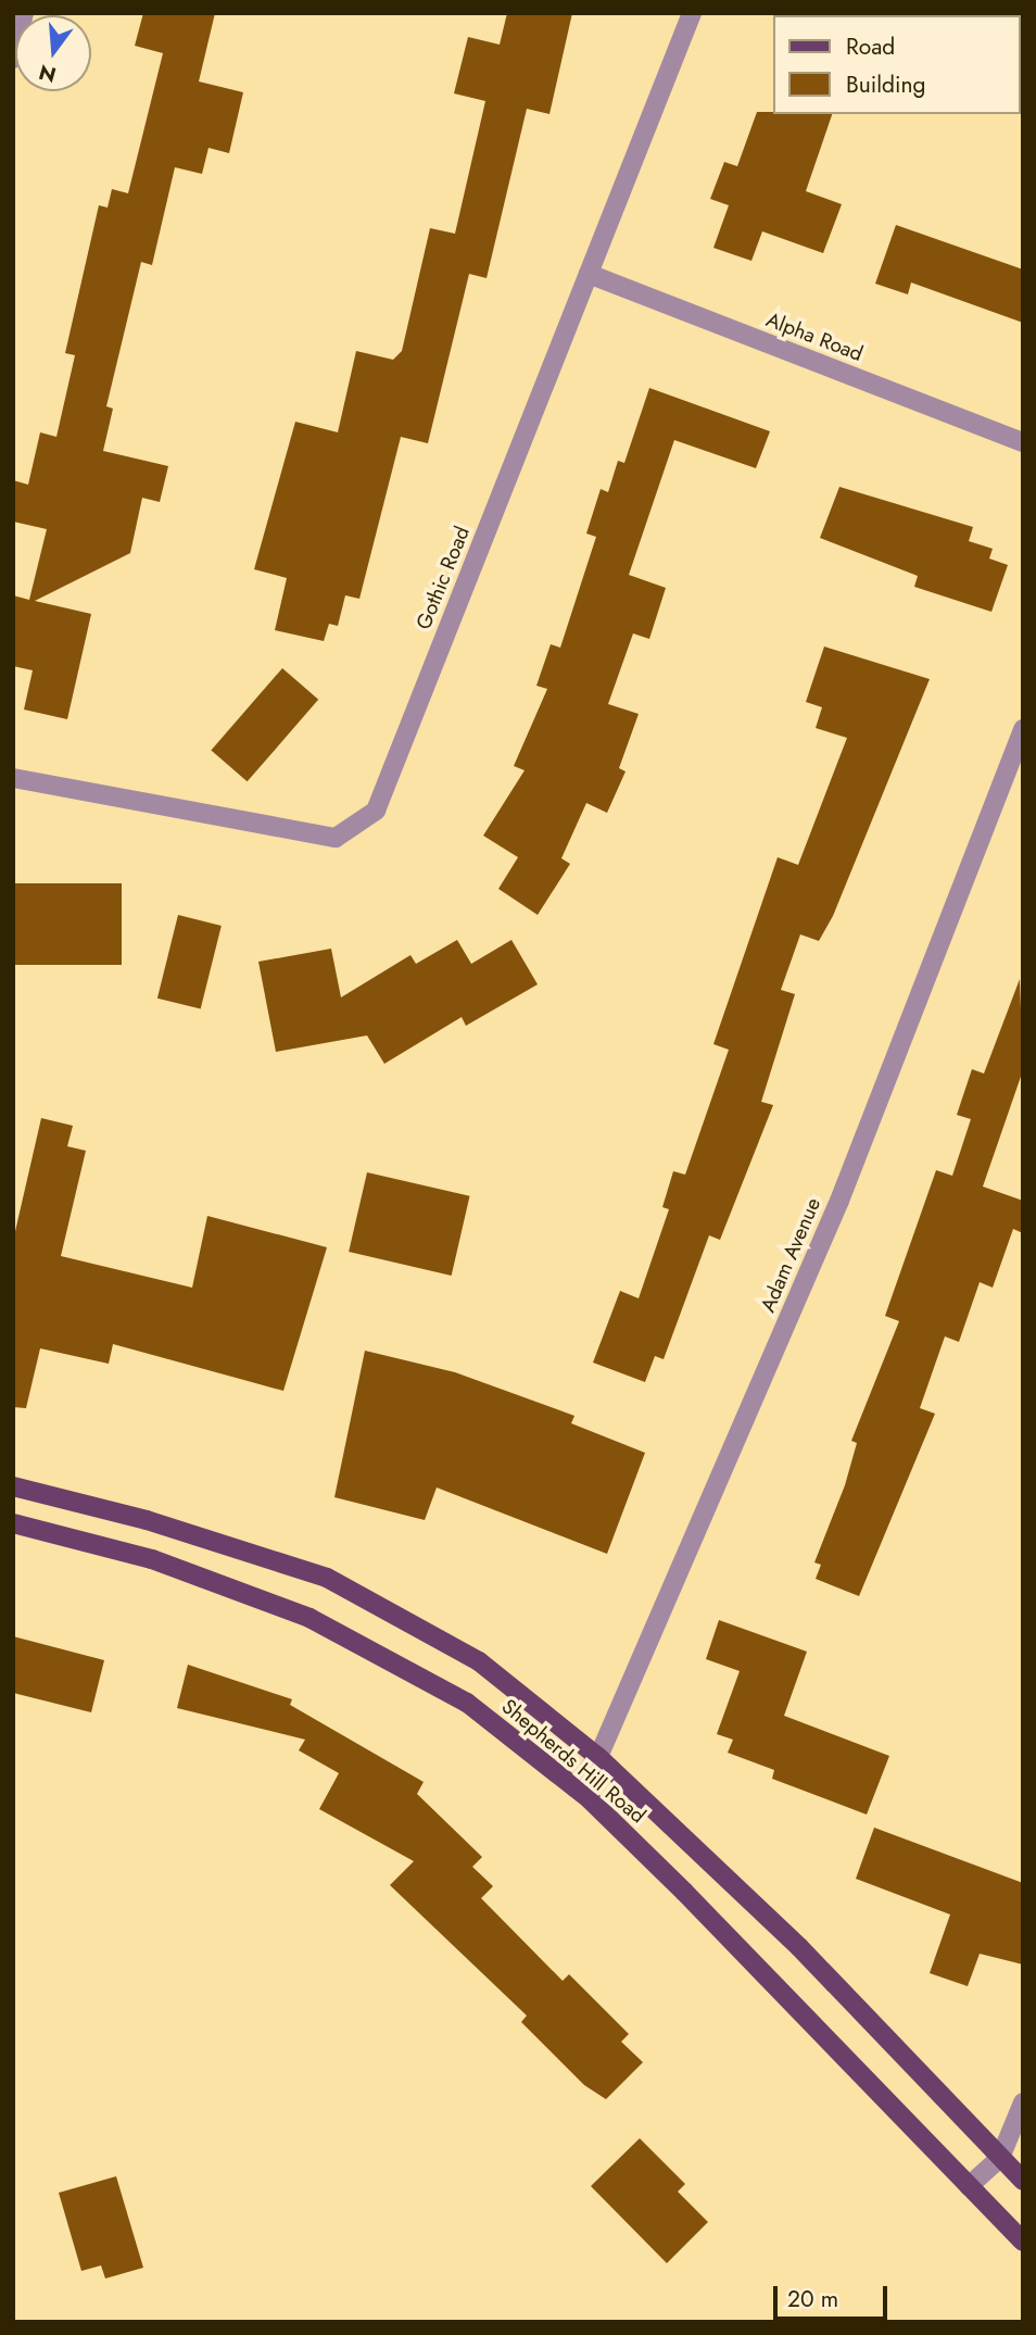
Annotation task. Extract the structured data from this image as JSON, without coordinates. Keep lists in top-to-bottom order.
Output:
{
  "streets": {
    "main road": ["Shepherds Hill Road"],
    "street": ["Alpha Road", "Gothic Road", "Adam Avenue"]
  },
  "crossings": [
    ["Alpha Road", "Gothic Road"],
    ["Adam Avenue", "Shepherds Hill Road"]
  ],
  "legend": ["Road", "Building"],
  "scale_bar": "20 m",
  "north": "bottom"
}
